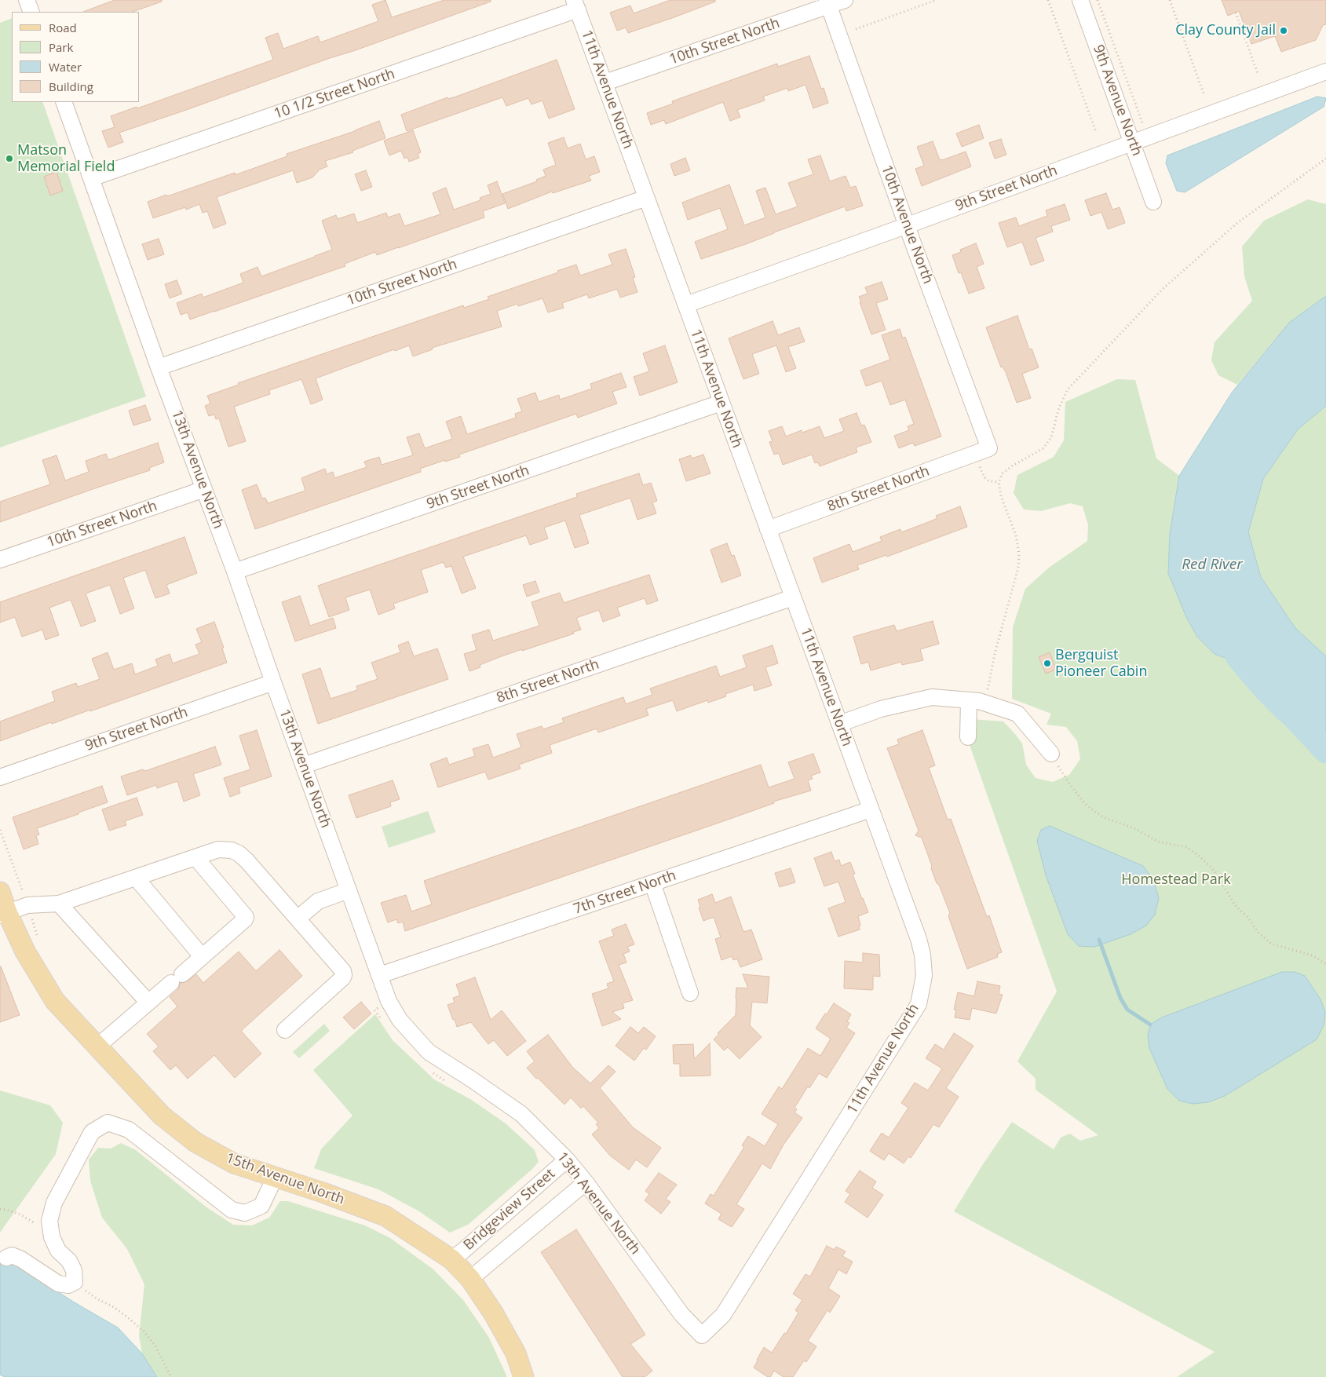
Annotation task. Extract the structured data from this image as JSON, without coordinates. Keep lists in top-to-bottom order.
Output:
{
  "streets": {
    "main road": ["15th Avenue North"],
    "street": [
      "10th Street North",
      "11th Avenue North",
      "10 1/2 Street North",
      "9th Avenue North",
      "9th Street North",
      "10th Avenue North",
      "13th Avenue North",
      "8th Street North",
      "7th Street North",
      "Bridgeview Street"
    ]
  },
  "crossings": [
    ["10th Street North", "11th Avenue North"],
    ["10th Street North", "10th Avenue North"],
    ["10th Street North", "13th Avenue North"],
    ["11th Avenue North", "10 1/2 Street North"],
    ["11th Avenue North", "9th Street North"],
    ["11th Avenue North", "13th Avenue North"],
    ["11th Avenue North", "8th Street North"],
    ["11th Avenue North", "7th Street North"],
    ["10 1/2 Street North", "13th Avenue North"],
    ["9th Avenue North", "9th Street North"],
    ["9th Street North", "10th Avenue North"],
    ["9th Street North", "13th Avenue North"],
    ["10th Avenue North", "8th Street North"],
    ["13th Avenue North", "8th Street North"],
    ["13th Avenue North", "7th Street North"],
    ["13th Avenue North", "Bridgeview Street"],
    ["15th Avenue North", "Bridgeview Street"]
  ],
  "water": ["Red River"],
  "parks": ["Homestead Park"],
  "places": ["Clay County Jail", "Matson Memorial Field", "Bergquist Pioneer Cabin"],
  "legend": [
    "Road",
    "Park",
    "Water",
    "Building"
  ]
}
